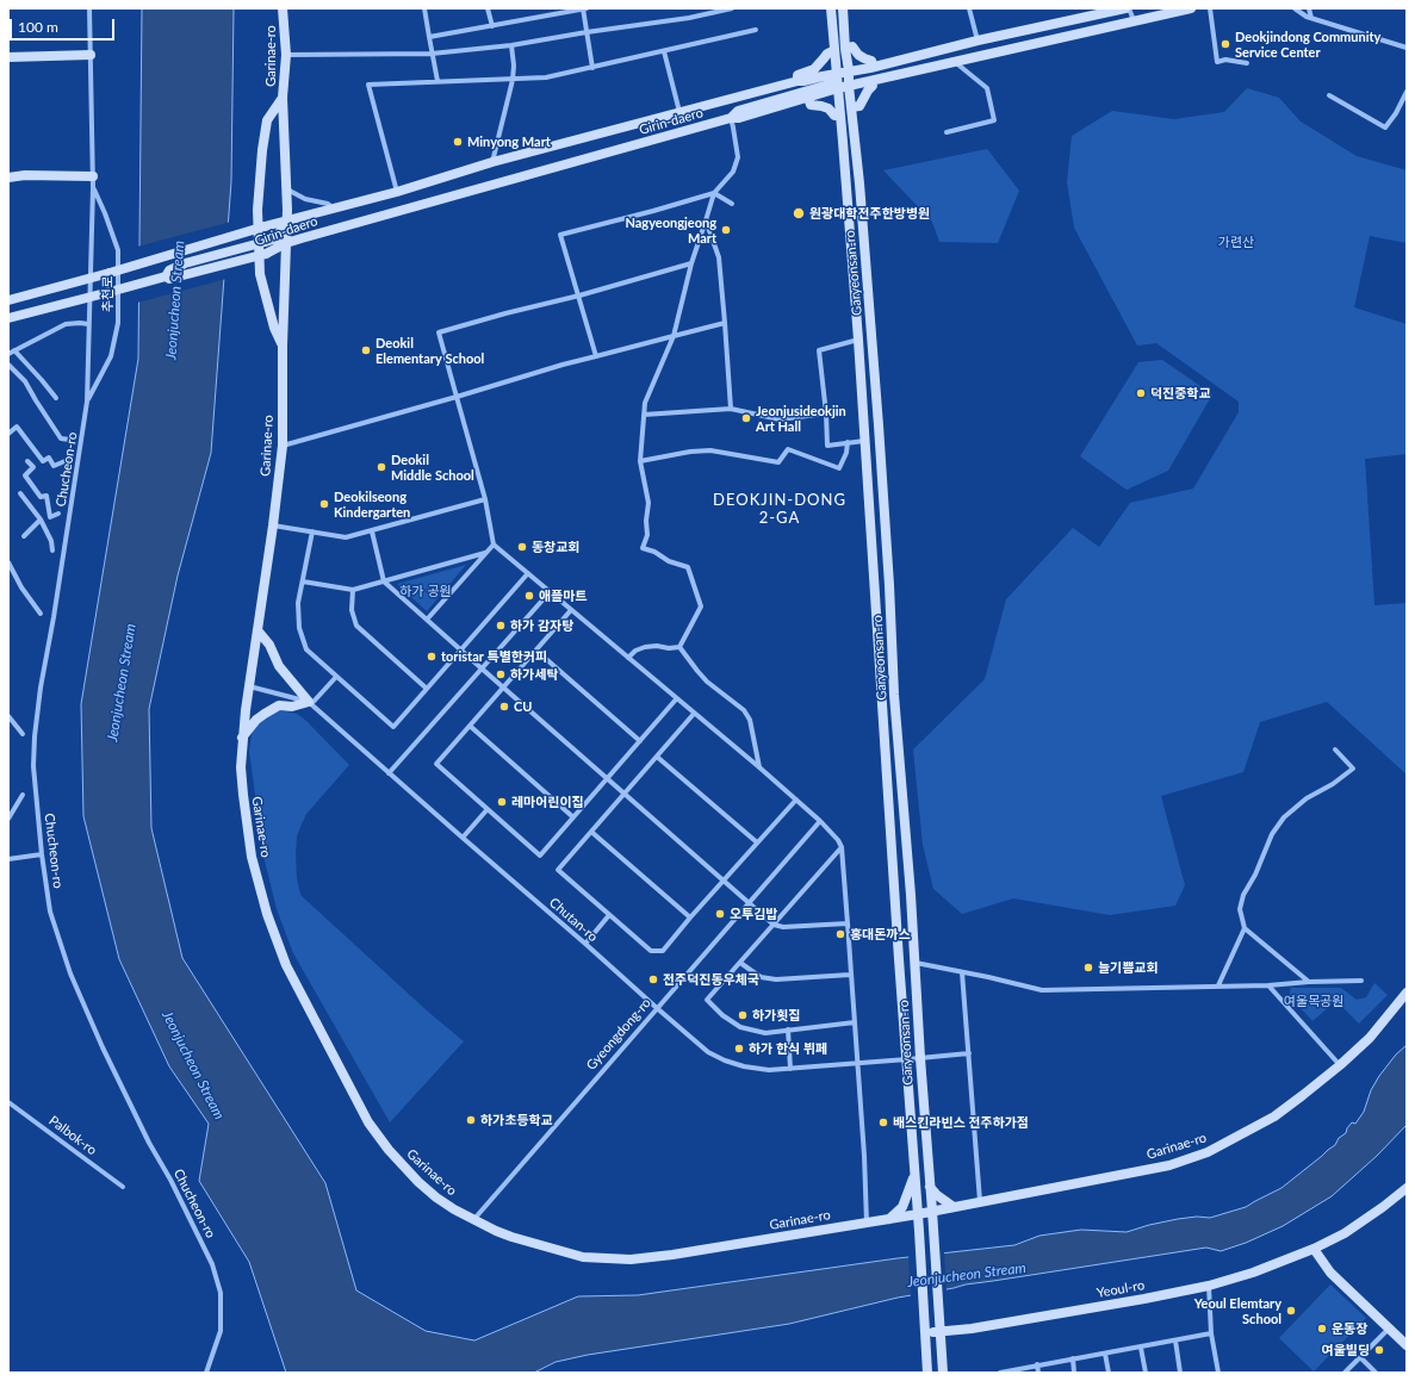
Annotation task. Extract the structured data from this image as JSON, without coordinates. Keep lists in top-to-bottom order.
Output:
{
  "streets": {
    "street": [
      "Garinae-ro",
      "Girin-daero",
      "Garyeonsan-ro",
      "추천로",
      "Chucheon-ro",
      "Chutan-ro",
      "Gyeongdong-ro",
      "Palbok-ro",
      "Yeoul-ro"
    ]
  },
  "crossings": [
    ["Garinae-ro", "Girin-daero"],
    ["Garinae-ro", "Garyeonsan-ro"],
    ["Garinae-ro", "Chutan-ro"],
    ["Garinae-ro", "Gyeongdong-ro"],
    ["Girin-daero", "Garyeonsan-ro"],
    ["Girin-daero", "추천로"],
    ["Girin-daero", "Chucheon-ro"],
    ["Garyeonsan-ro", "Chutan-ro"],
    ["Garyeonsan-ro", "Yeoul-ro"],
    ["추천로", "Chucheon-ro"],
    ["Chutan-ro", "Gyeongdong-ro"]
  ],
  "districts": ["DEOKJIN-DONG 2-GA"],
  "water": ["Jeonjucheon Stream"],
  "parks": ["가련산", "하가 공원", "여울목공원"],
  "places": [
    "Deokjindong Community Service Center",
    "Minyong Mart",
    "원광대학전주한방병원",
    "Nagyeongjeong Mart",
    "Deokil Elementary School",
    "덕진중학교",
    "Jeonjusideokjin Art Hall",
    "Deokil Middle School",
    "Deokilseong Kindergarten",
    "동창교회",
    "애플마트",
    "하가 감자탕",
    "toristar 특별한커피",
    "하가세탁",
    "CU",
    "레마어린이집",
    "오투김밥",
    "홍대돈까스",
    "늘기쁨교회",
    "전주덕진동우체국",
    "하가횟집",
    "하가 한식 뷔페",
    "하가초등학교",
    "배스킨라빈스 전주하가점",
    "Yeoul Elemtary School",
    "운동장",
    "여울빌딩"
  ],
  "scale_bar": "100 m"
}
